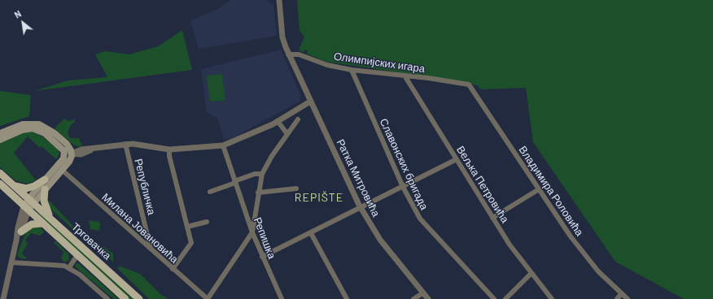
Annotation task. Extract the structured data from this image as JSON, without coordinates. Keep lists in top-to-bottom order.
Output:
{
  "streets": {
    "main road": ["Трговачка"],
    "street": [
      "Олимпијских игара",
      "Славонских бригада",
      "Ратка Митровића",
      "Вељка Петровића",
      "Републичка",
      "Владимира Роловића",
      "Милана Јовановића",
      "Репишка"
    ]
  },
  "crossings": [
    ["Олимпијских игара", "Славонских бригада"],
    ["Олимпијских игара", "Ратка Митровића"],
    ["Олимпијских игара", "Вељка Петровића"],
    ["Олимпијских игара", "Владимира Роловића"],
    ["Републичка", "Милана Јовановића"]
  ],
  "districts": ["REPIŠTE"],
  "north": "top left"
}
